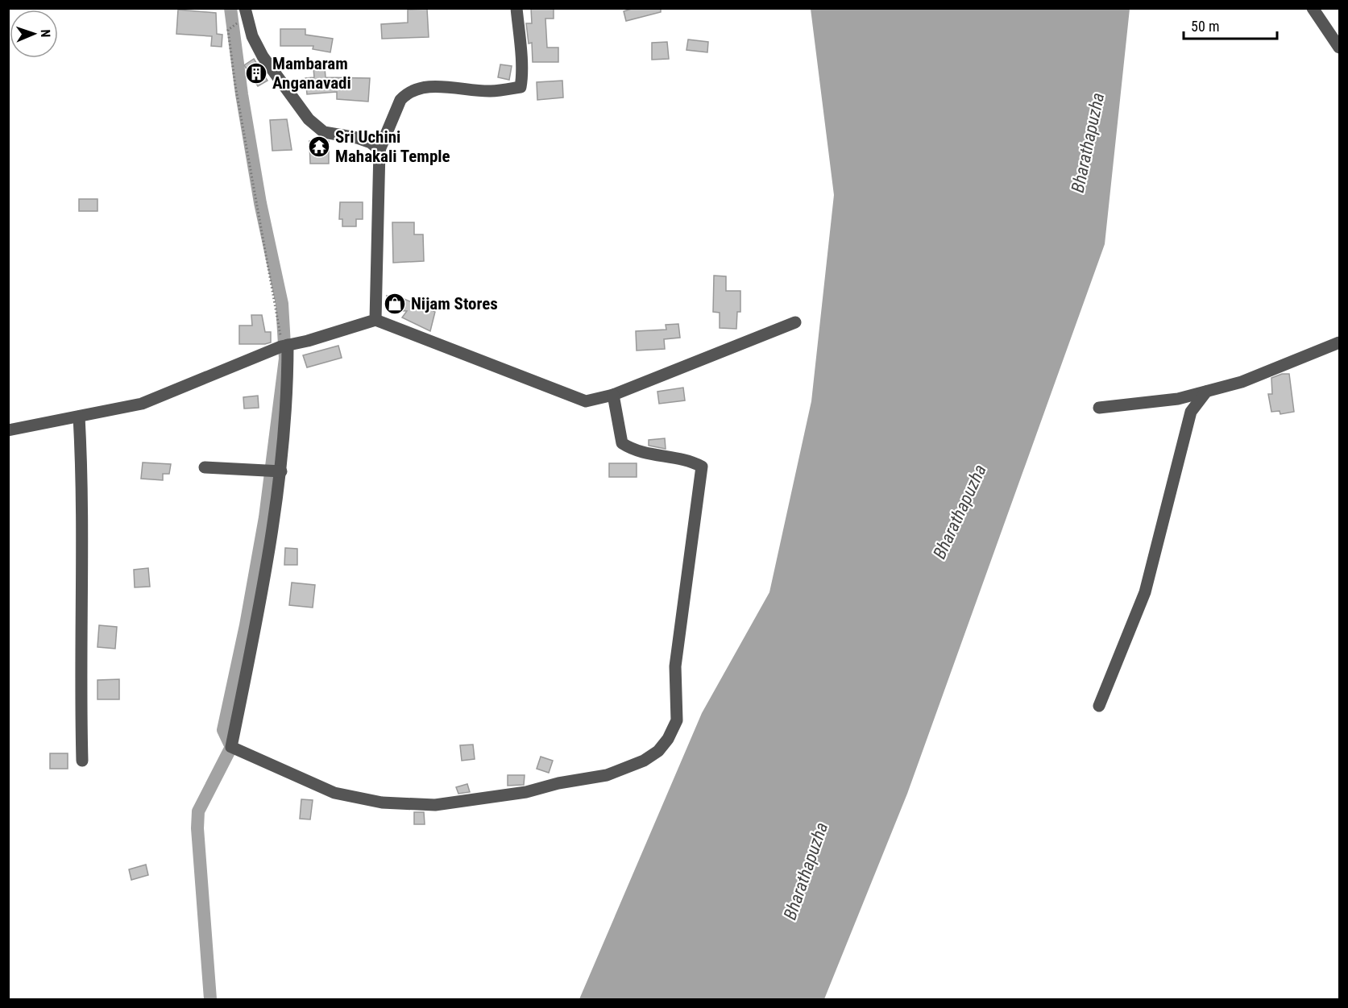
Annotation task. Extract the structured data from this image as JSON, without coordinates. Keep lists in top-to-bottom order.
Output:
{
  "water": ["Bharathapuzha"],
  "places": {
    "building": ["Mambaram Anganavadi"],
    "temple": ["Sri Uchini Mahakali Temple"],
    "shop": ["Nijam Stores"]
  },
  "scale_bar": "50 m",
  "north": "right"
}
